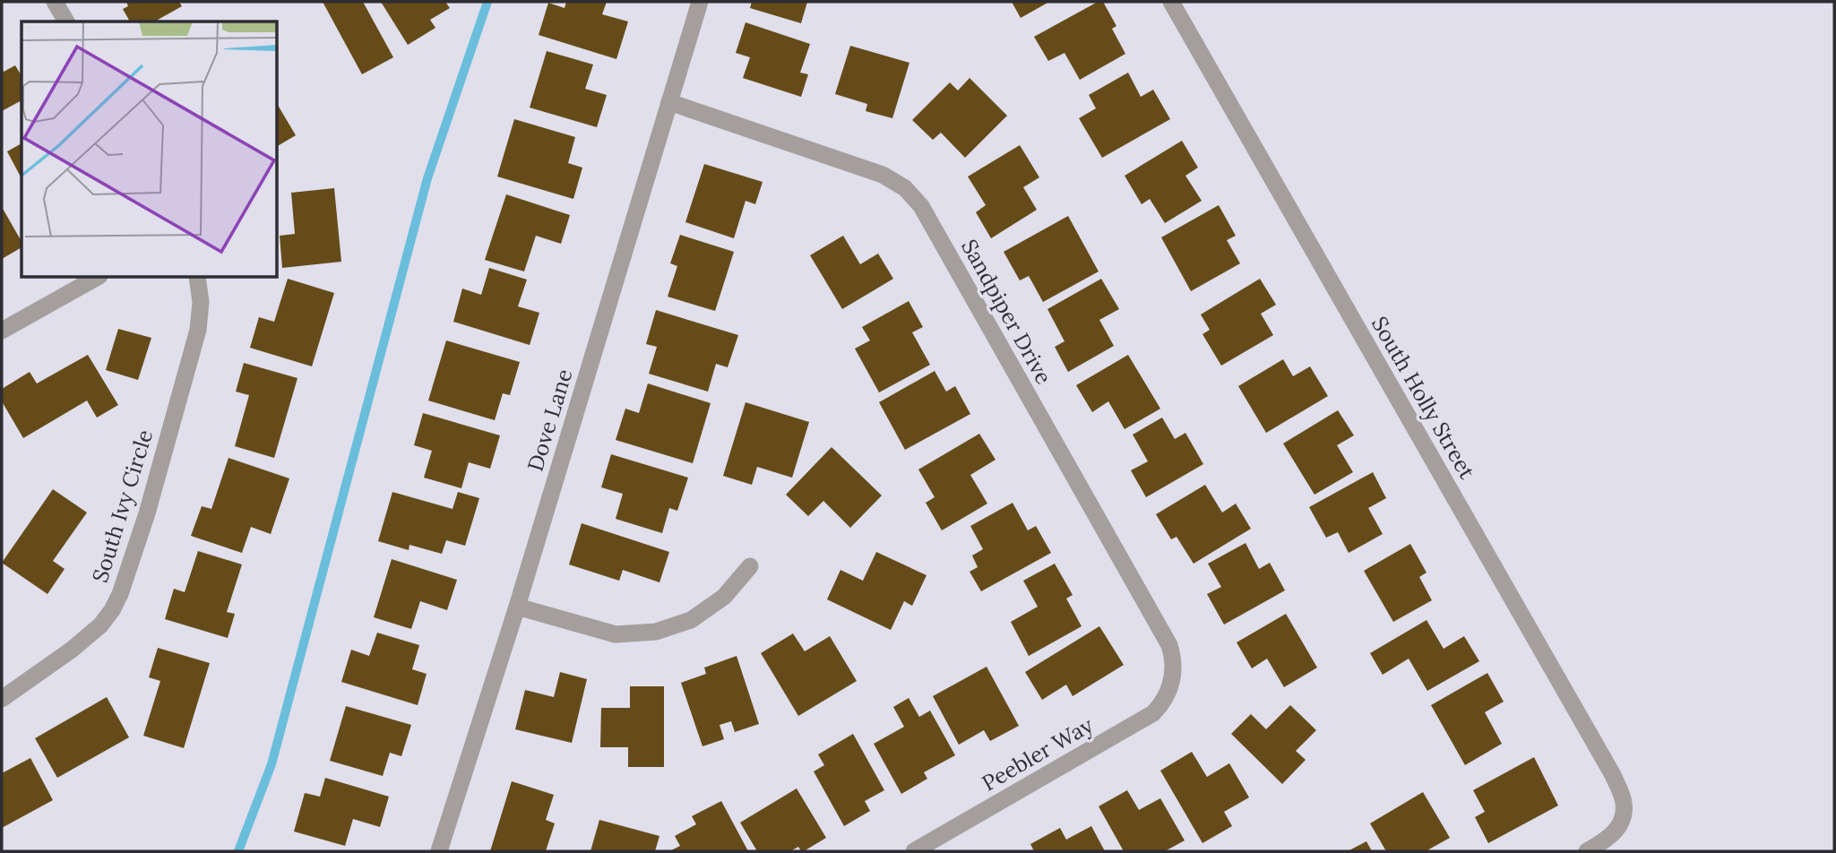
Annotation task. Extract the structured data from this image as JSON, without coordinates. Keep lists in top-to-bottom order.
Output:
{
  "streets": {
    "street": [
      "Sandpiper Drive",
      "South Holly Street",
      "Dove Lane",
      "South Ivy Circle",
      "Peebler Way"
    ]
  },
  "crossings": [
    ["Sandpiper Drive", "Dove Lane"],
    ["Sandpiper Drive", "Peebler Way"]
  ]
}
